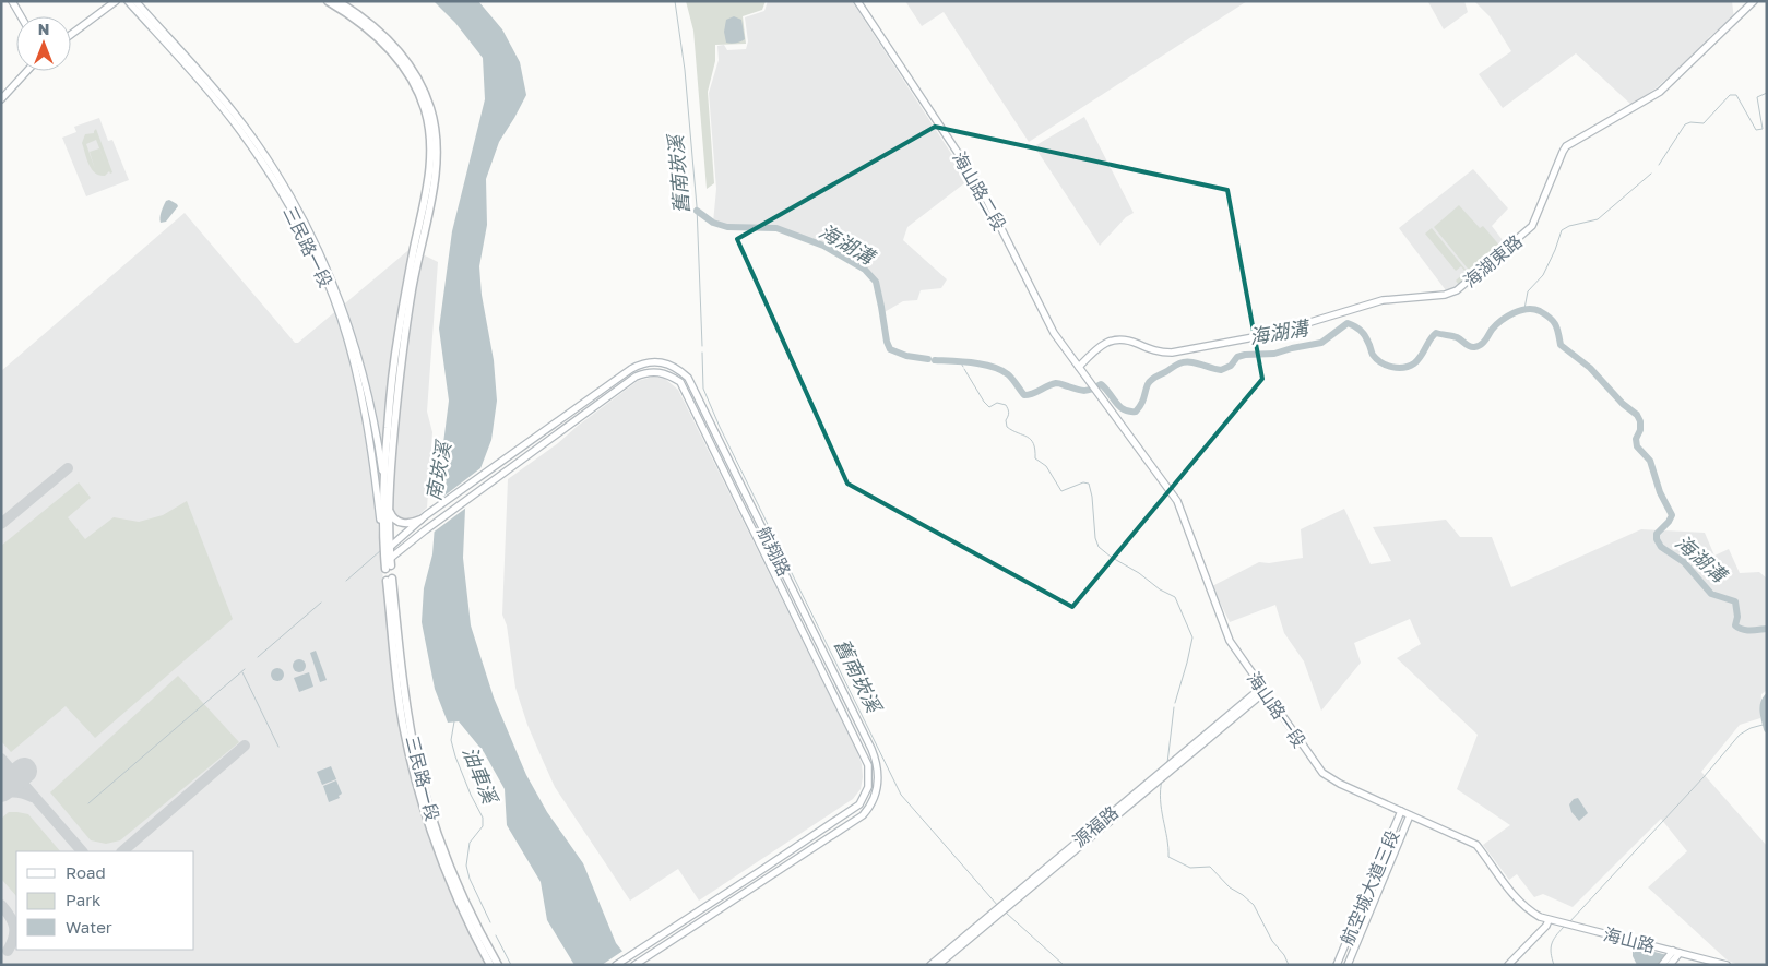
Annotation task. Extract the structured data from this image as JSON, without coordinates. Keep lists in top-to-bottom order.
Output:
{
  "streets": {
    "main road": ["三民路一段"],
    "street": [
      "海山路二段",
      "海湖東路",
      "航翔路",
      "海山路一段",
      "源福路",
      "航空城大道三段",
      "海山路"
    ]
  },
  "crossings": [
    ["海山路二段", "海湖東路"],
    ["海山路二段", "海山路一段"],
    ["三民路一段", "航翔路"],
    ["海山路一段", "源福路"],
    ["海山路一段", "航空城大道三段"],
    ["海山路一段", "海山路"]
  ],
  "water": [
    "舊南崁溪",
    "海湖溝",
    "南崁溪",
    "油車溪"
  ],
  "legend": ["Road", "Park", "Water"],
  "north": "top"
}
